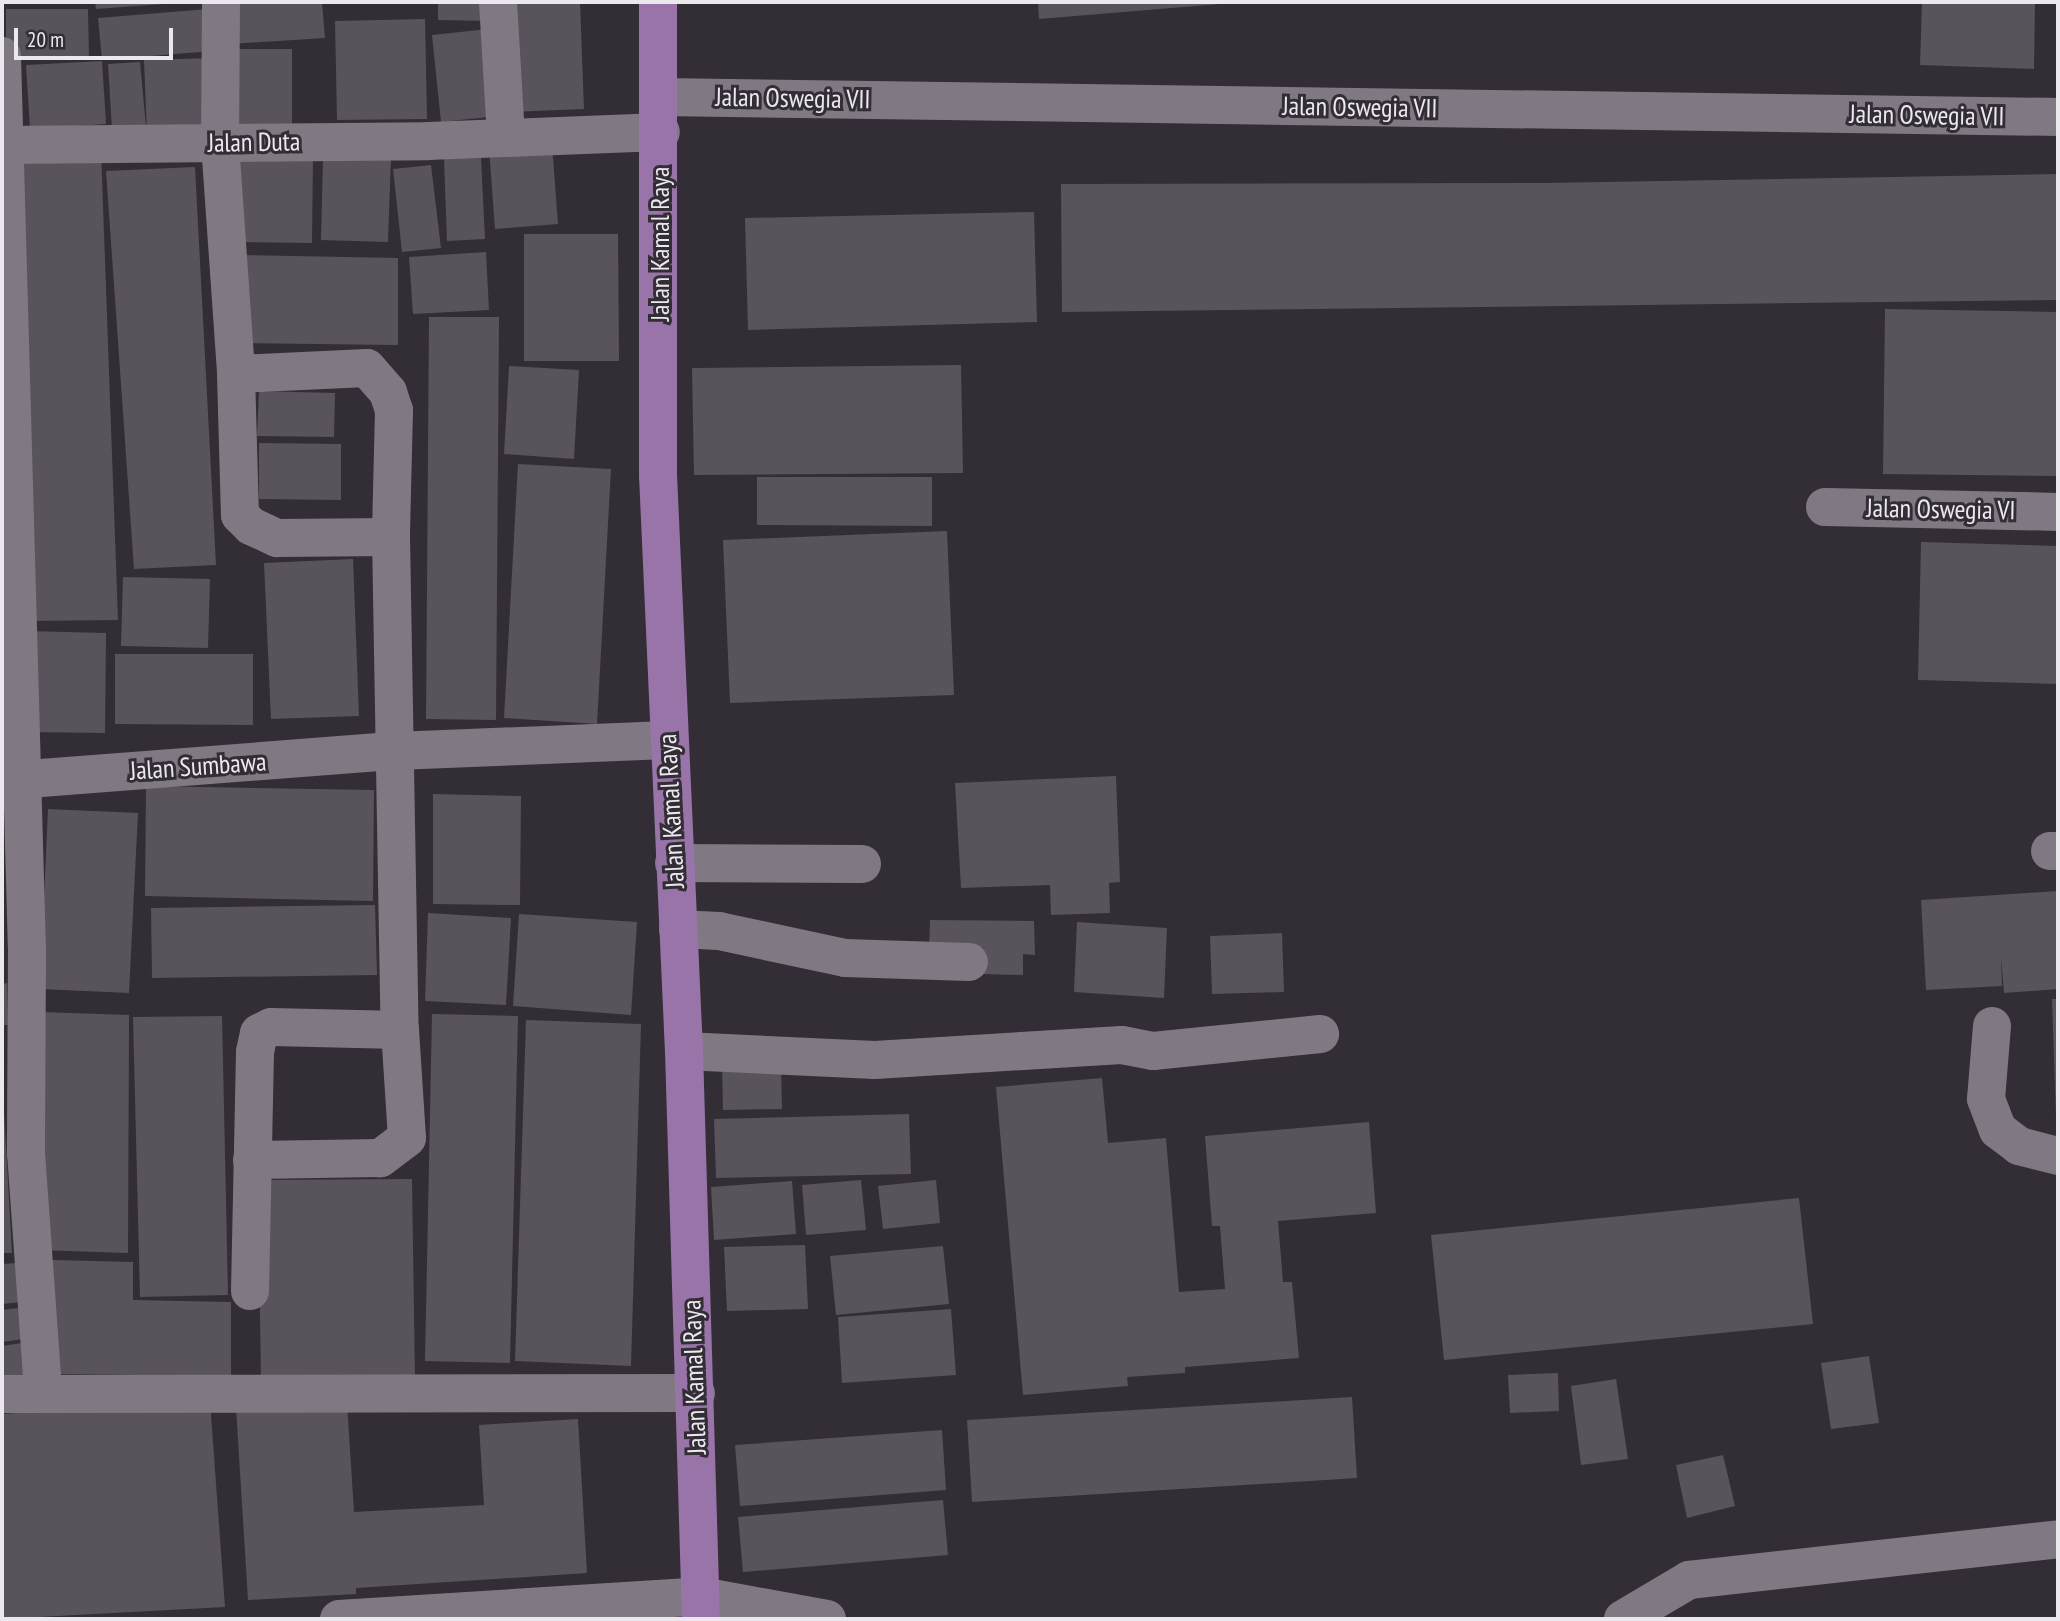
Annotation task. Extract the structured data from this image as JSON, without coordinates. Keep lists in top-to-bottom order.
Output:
{
  "streets": {
    "main road": ["Jalan Kamal Raya"],
    "street": [
      "Jalan Oswegia VII",
      "Jalan Duta",
      "Jalan Oswegia VI",
      "Jalan Sumbawa"
    ]
  },
  "crossings": [
    ["Jalan Oswegia VII", "Jalan Duta"],
    ["Jalan Oswegia VII", "Jalan Kamal Raya"],
    ["Jalan Duta", "Jalan Kamal Raya"],
    ["Jalan Kamal Raya", "Jalan Sumbawa"]
  ],
  "scale_bar": "20 m"
}
